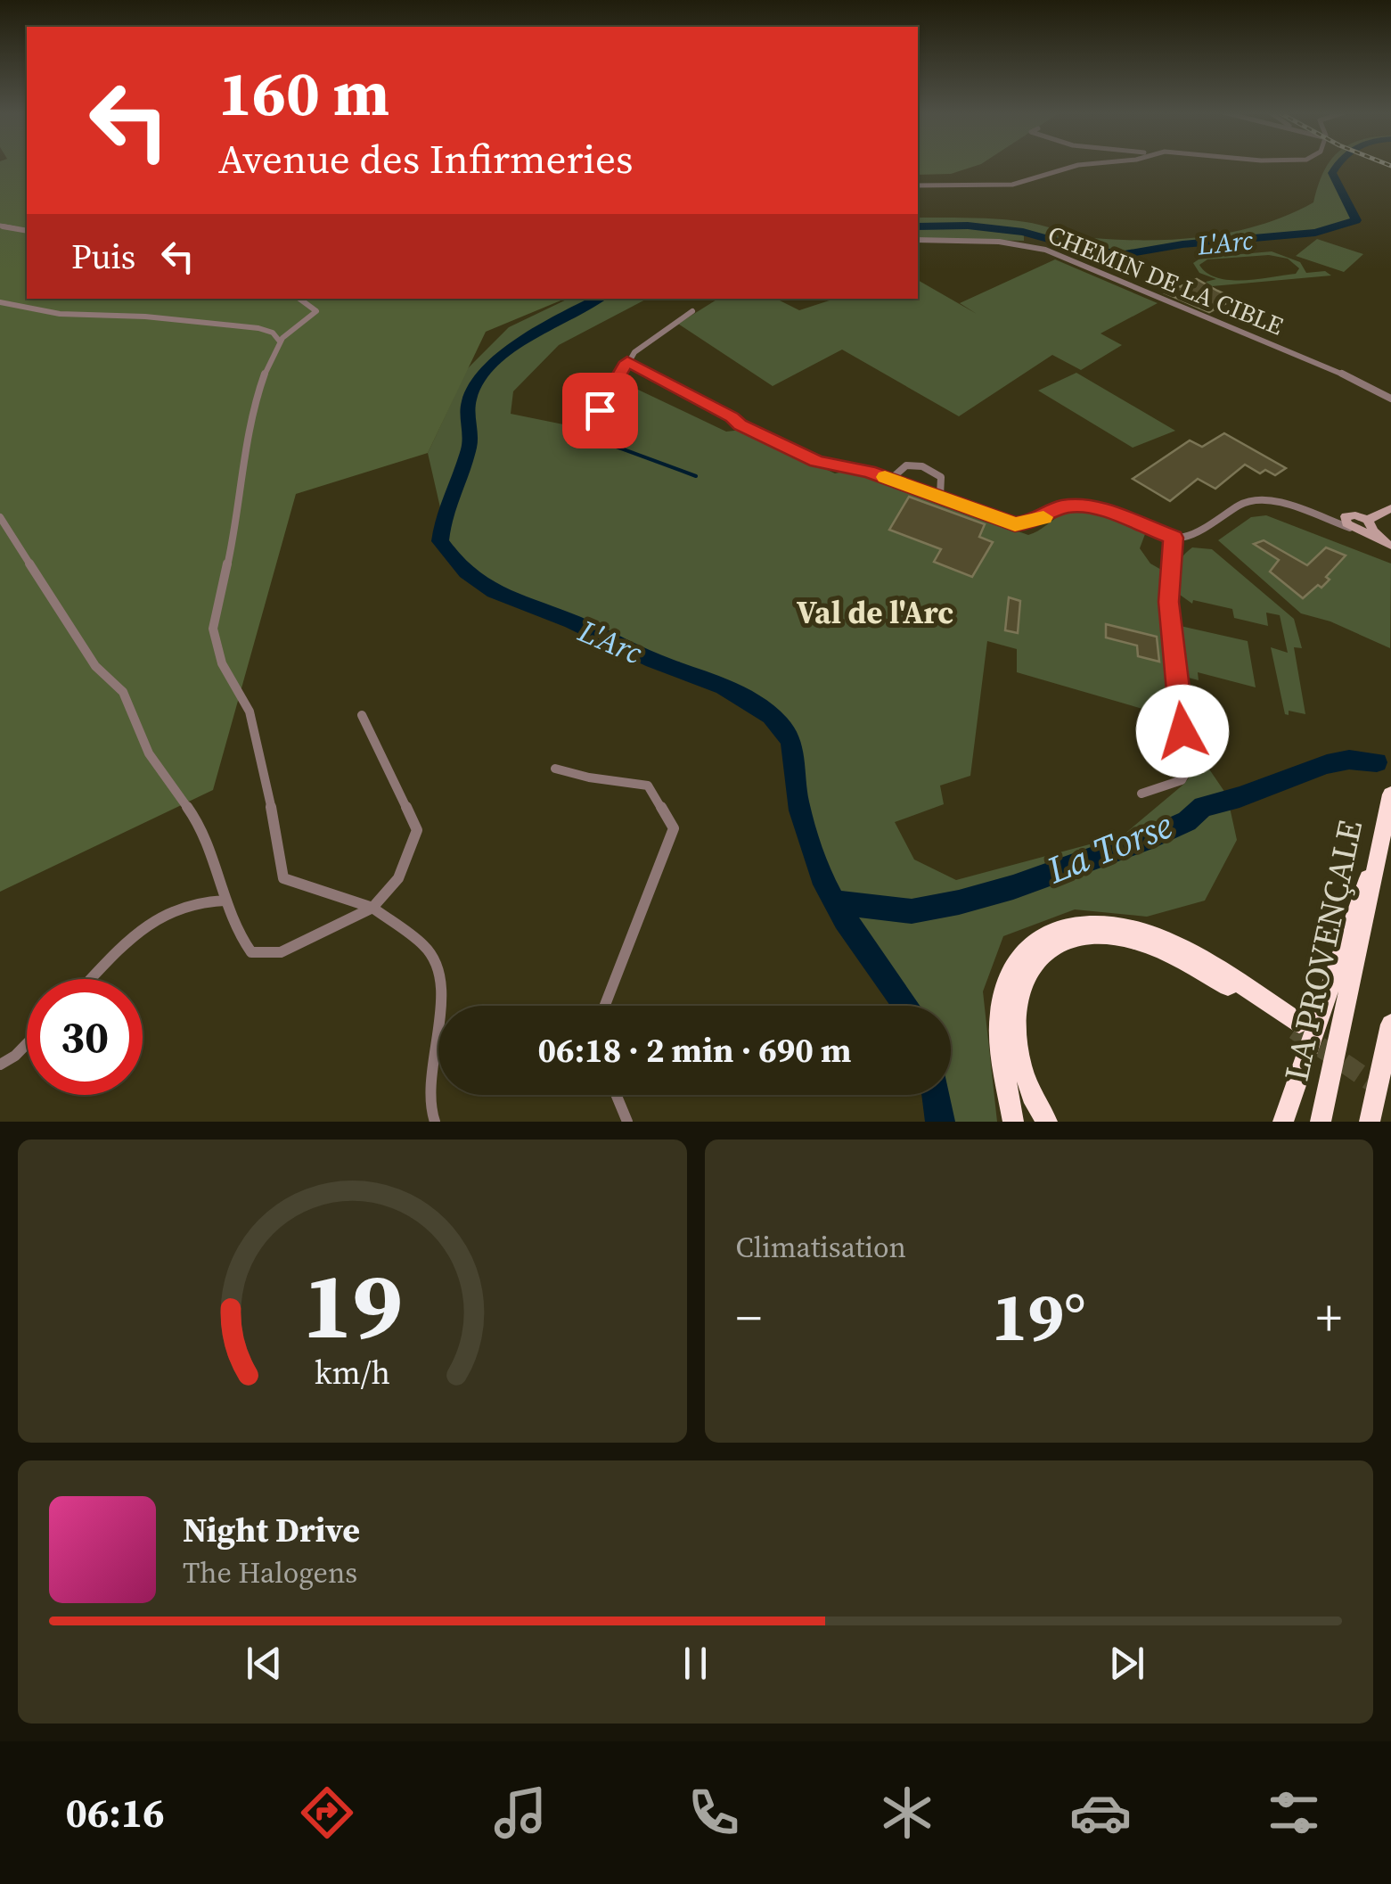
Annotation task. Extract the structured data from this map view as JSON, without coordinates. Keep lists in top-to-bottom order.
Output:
{
  "streets": {
    "highway": ["LA PROVENÇALE"],
    "street": ["CHEMIN DE LA CIBLE"]
  },
  "districts": ["Val de l'Arc"],
  "water": ["L'Arc", "La Torse"],
  "page": {
    "turn": ["160 m", "Avenue des Infirmeries"],
    "then": "Puis",
    "limit": "30",
    "trip": "06:18 · 2 min · 690 m",
    "tile": "Climatisation",
    "heat": ["−", "19°", "+"],
    "song": ["Night Drive", "The Halogens"],
    "tabs": "06:16",
    "gauge": ["19", "km/h"]
  }
}
